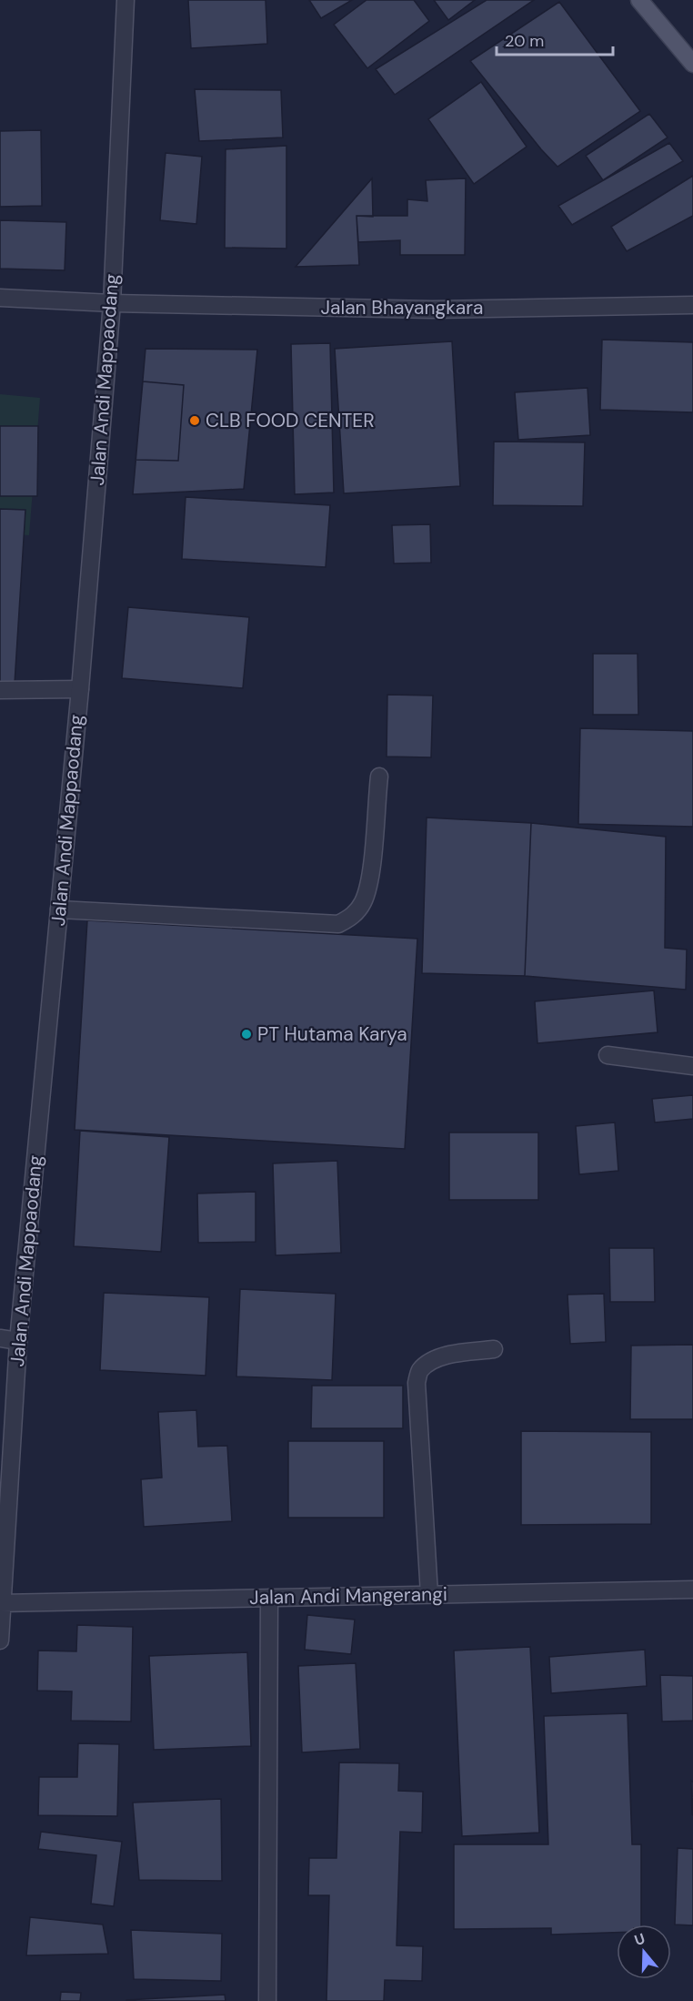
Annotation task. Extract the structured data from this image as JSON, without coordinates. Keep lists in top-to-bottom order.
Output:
{
  "streets": {
    "street": ["Jalan Bhayangkara", "Jalan Andi Mappaodang", "Jalan Andi Mangerangi"]
  },
  "crossings": [
    ["Jalan Bhayangkara", "Jalan Andi Mappaodang"],
    ["Jalan Andi Mappaodang", "Jalan Andi Mangerangi"]
  ],
  "places": ["CLB FOOD CENTER", "PT Hutama Karya"],
  "scale_bar": "20 m",
  "north": "top"
}
